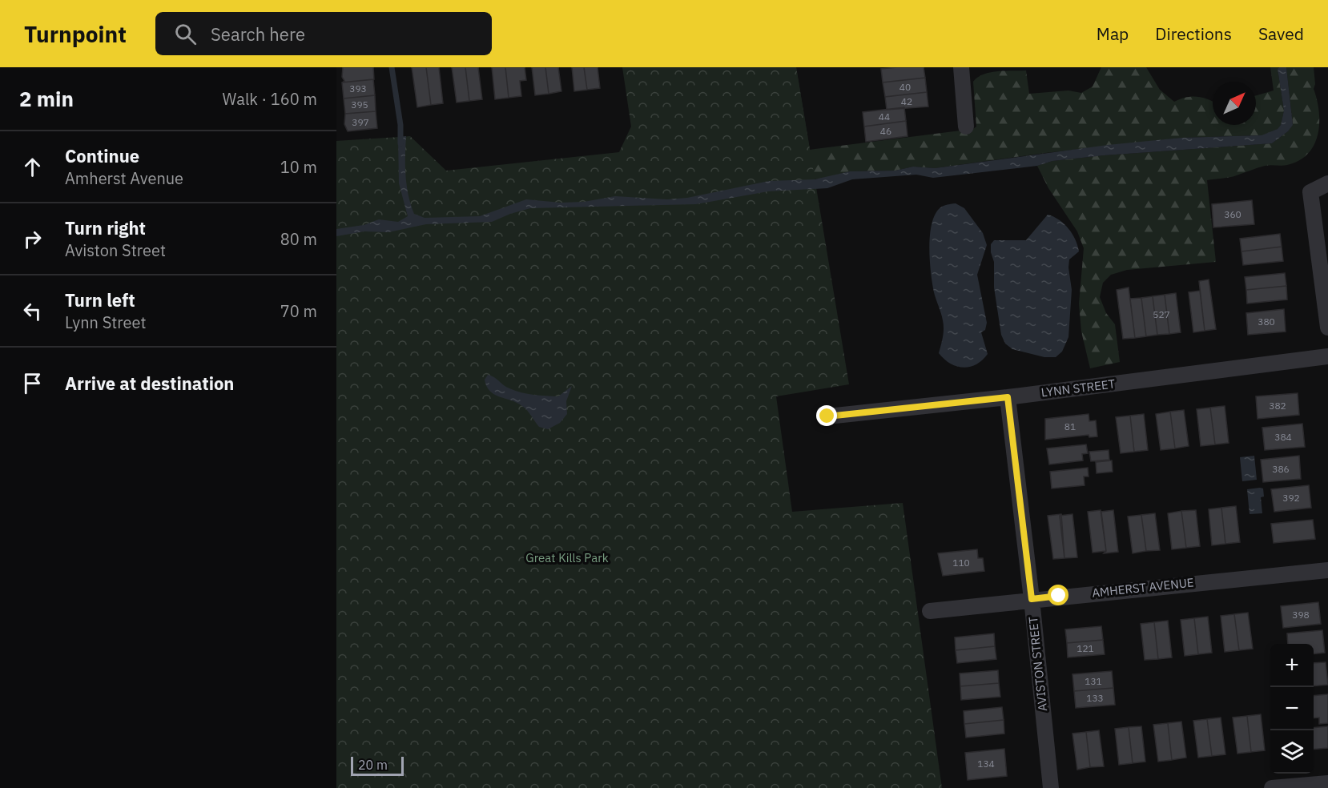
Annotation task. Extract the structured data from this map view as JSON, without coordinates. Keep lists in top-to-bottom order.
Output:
{
  "streets": {
    "street": ["LYNN STREET", "AMHERST AVENUE", "AVISTON STREET"]
  },
  "crossings": [
    ["LYNN STREET", "AVISTON STREET"],
    ["AMHERST AVENUE", "AVISTON STREET"]
  ],
  "parks": ["Great Kills Park"],
  "house_numbers": [
    "40",
    "393",
    "42",
    "395",
    "44",
    "397",
    "46",
    "360",
    "527",
    "380",
    "382",
    "81",
    "384",
    "386",
    "392",
    "110",
    "398",
    "121",
    "131",
    "133",
    "134"
  ],
  "scale_bar": "20 m",
  "north": "top right",
  "page": {
    "header": "Turnpoint",
    "search": "Search here",
    "nav": ["Map", "Directions", "Saved"],
    "heading": ["2 min", "Walk · 160 m"],
    "list": [
      ["Continue", "Amherst Avenue", "10 m"],
      ["Turn right", "Aviston Street", "80 m"],
      ["Turn left", "Lynn Street", "70 m"],
      "Arrive at destination"
    ],
    "map_buttons": ["+", "−"],
    "scale": "20 m"
  }
}
